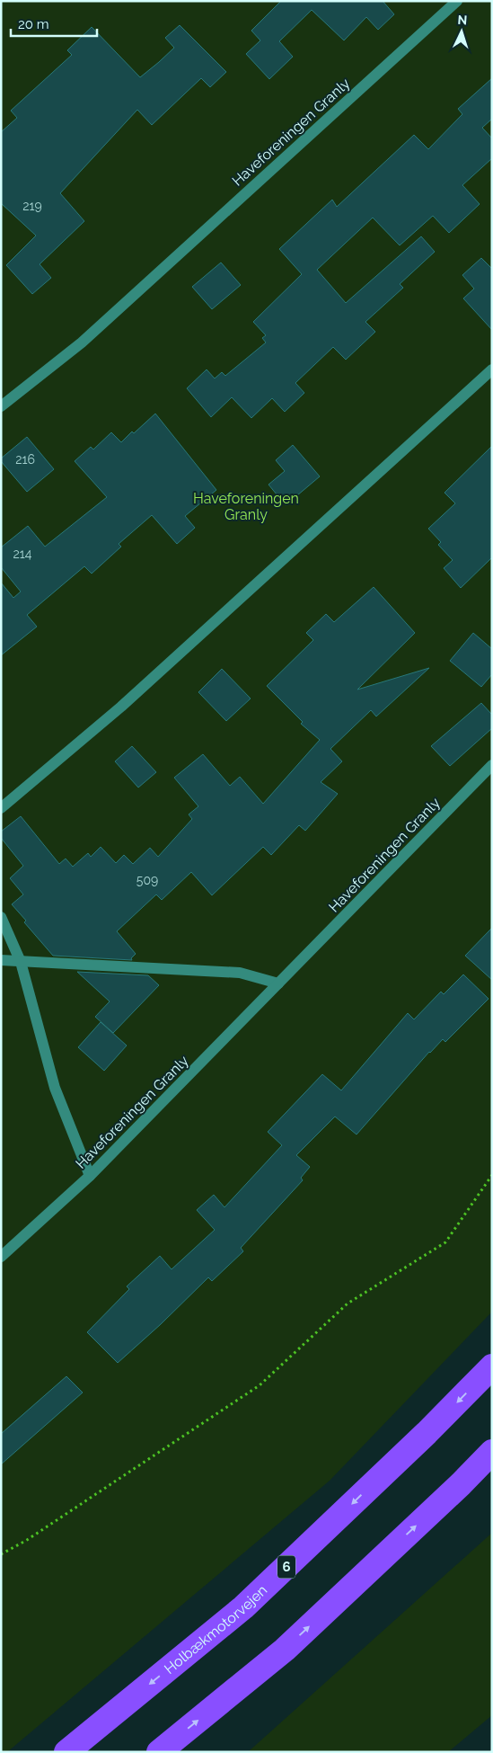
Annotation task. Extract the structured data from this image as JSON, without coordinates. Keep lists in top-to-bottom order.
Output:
{
  "streets": {
    "highway": ["6", "Holbækmotorvejen"],
    "lane": ["Haveforeningen Granly"]
  },
  "parks": ["Haveforeningen Granly"],
  "house_numbers": [
    "219",
    "216",
    "214",
    "509"
  ],
  "scale_bar": "20 m",
  "north": "top"
}
